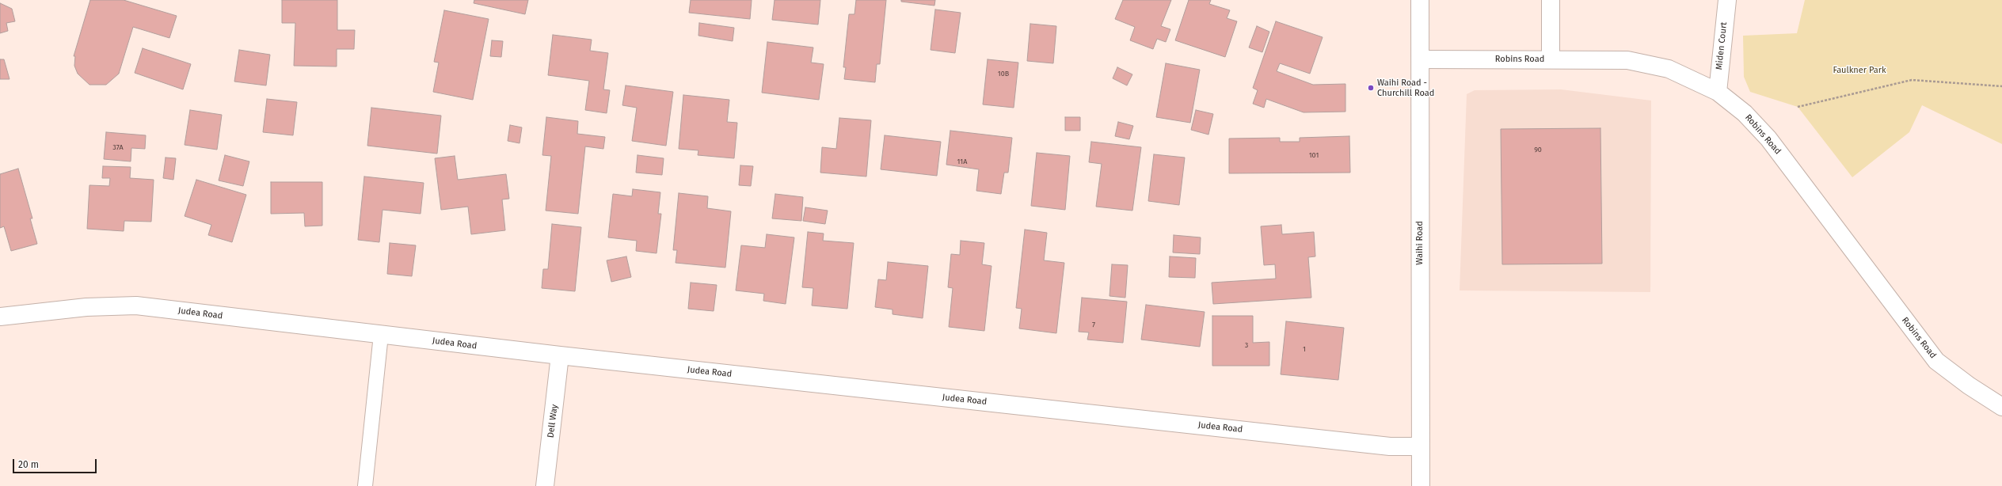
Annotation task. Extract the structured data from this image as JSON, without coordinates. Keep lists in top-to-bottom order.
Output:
{
  "streets": {
    "street": [
      "Miden Court",
      "Robins Road",
      "Waihi Road",
      "Judea Road",
      "Dell Way"
    ]
  },
  "crossings": [
    ["Miden Court", "Robins Road"],
    ["Robins Road", "Waihi Road"],
    ["Waihi Road", "Judea Road"],
    ["Judea Road", "Dell Way"]
  ],
  "parks": ["Faulkner Park"],
  "places": ["Waihi Road - Churchill Road"],
  "house_numbers": [
    "10B",
    "37A",
    "90",
    "101",
    "11A",
    "7",
    "3",
    "1"
  ],
  "scale_bar": "20 m"
}
